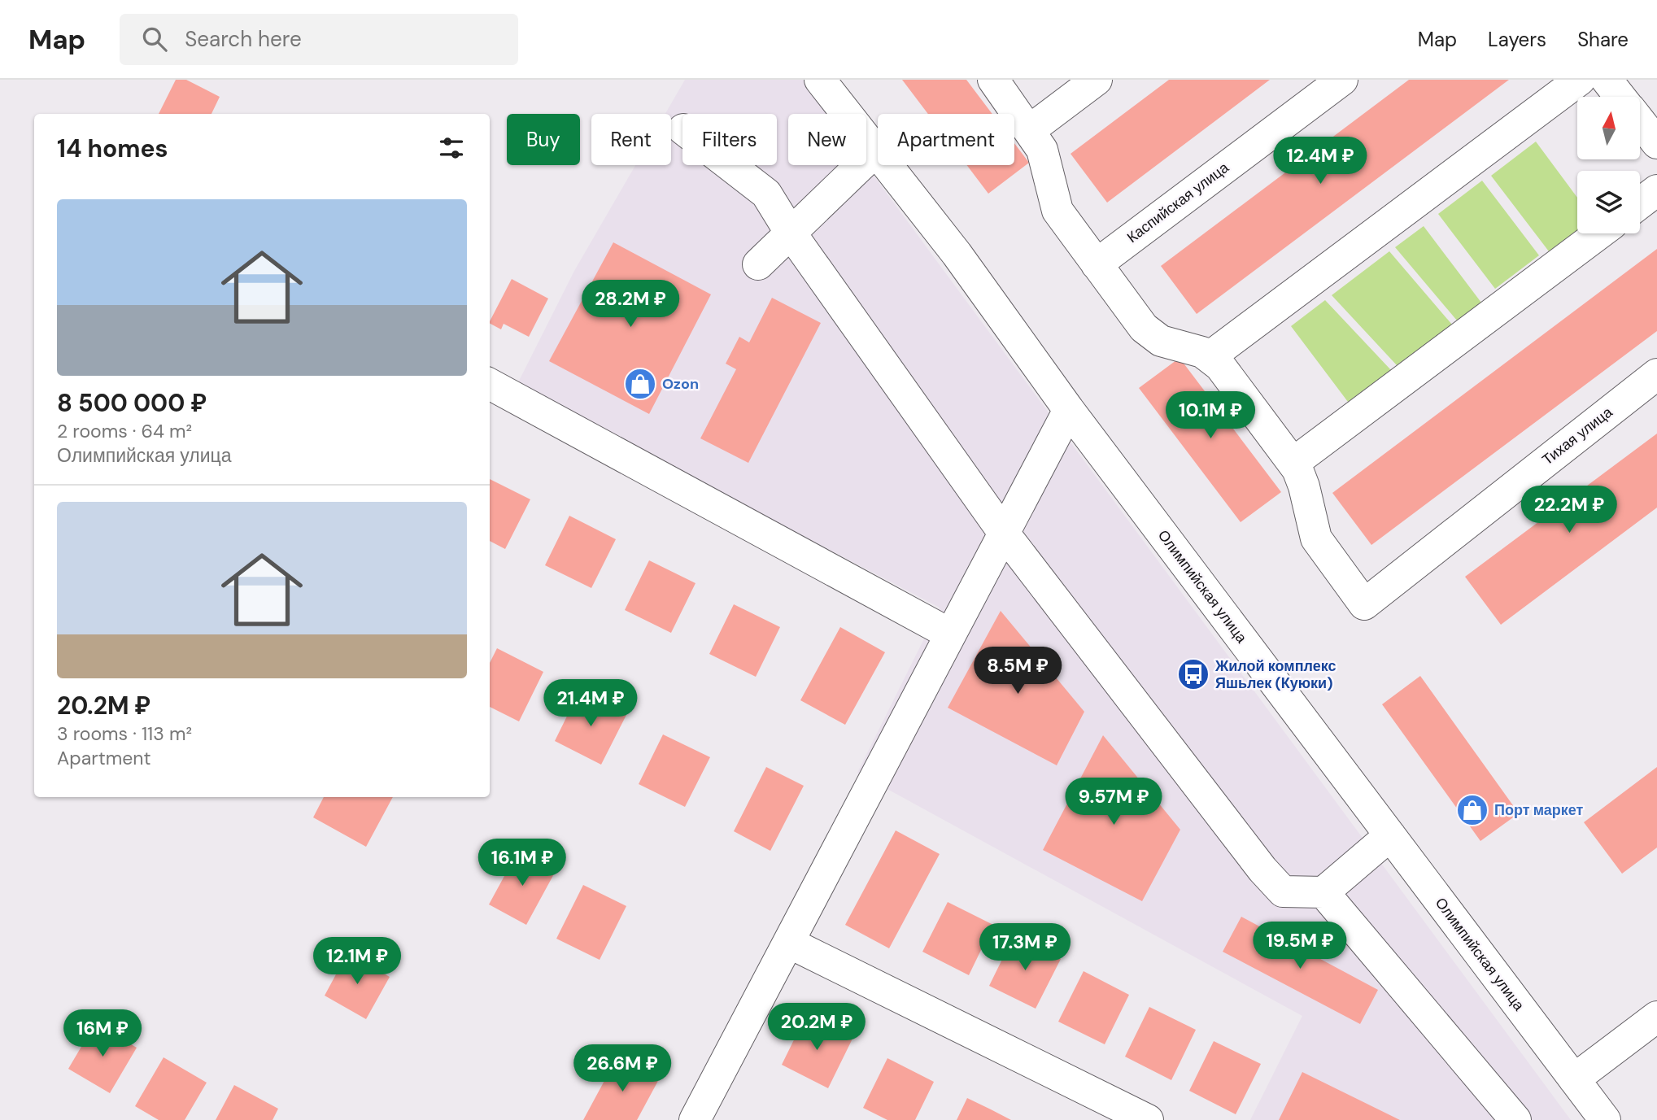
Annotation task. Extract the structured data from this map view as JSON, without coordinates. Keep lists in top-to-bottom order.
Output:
{
  "streets": {
    "street": ["Каспийская улица", "Тихая улица", "Олимпийская улица"]
  },
  "places": {
    "shop": ["Ozon", "Порт маркет"],
    "bus stop": ["Жилой комплекс Яшьлек (Куюки)"]
  },
  "north": "top",
  "page": {
    "header": "Map",
    "search": "Search here",
    "nav": ["Map", "Layers", "Share"],
    "chip": [
      "Buy",
      "Rent",
      "Filters",
      "New",
      "Apartment"
    ],
    "heading": "14 homes",
    "price": [
      "12.4M ₽",
      "28.2M ₽",
      "10.1M ₽",
      "22.2M ₽",
      "8.5M ₽",
      "21.4M ₽",
      "9.57M ₽",
      "16.1M ₽",
      "19.5M ₽",
      "17.3M ₽",
      "12.1M ₽",
      "20.2M ₽",
      "16M ₽",
      "26.6M ₽"
    ],
    "list": [
      {
        "name": "8 500 000 ₽",
        "note": "2 rooms · 64 m² · Олимпийская улица"
      },
      {
        "name": "20.2M ₽",
        "note": "3 rooms · 113 m² · Apartment"
      }
    ]
  }
}
